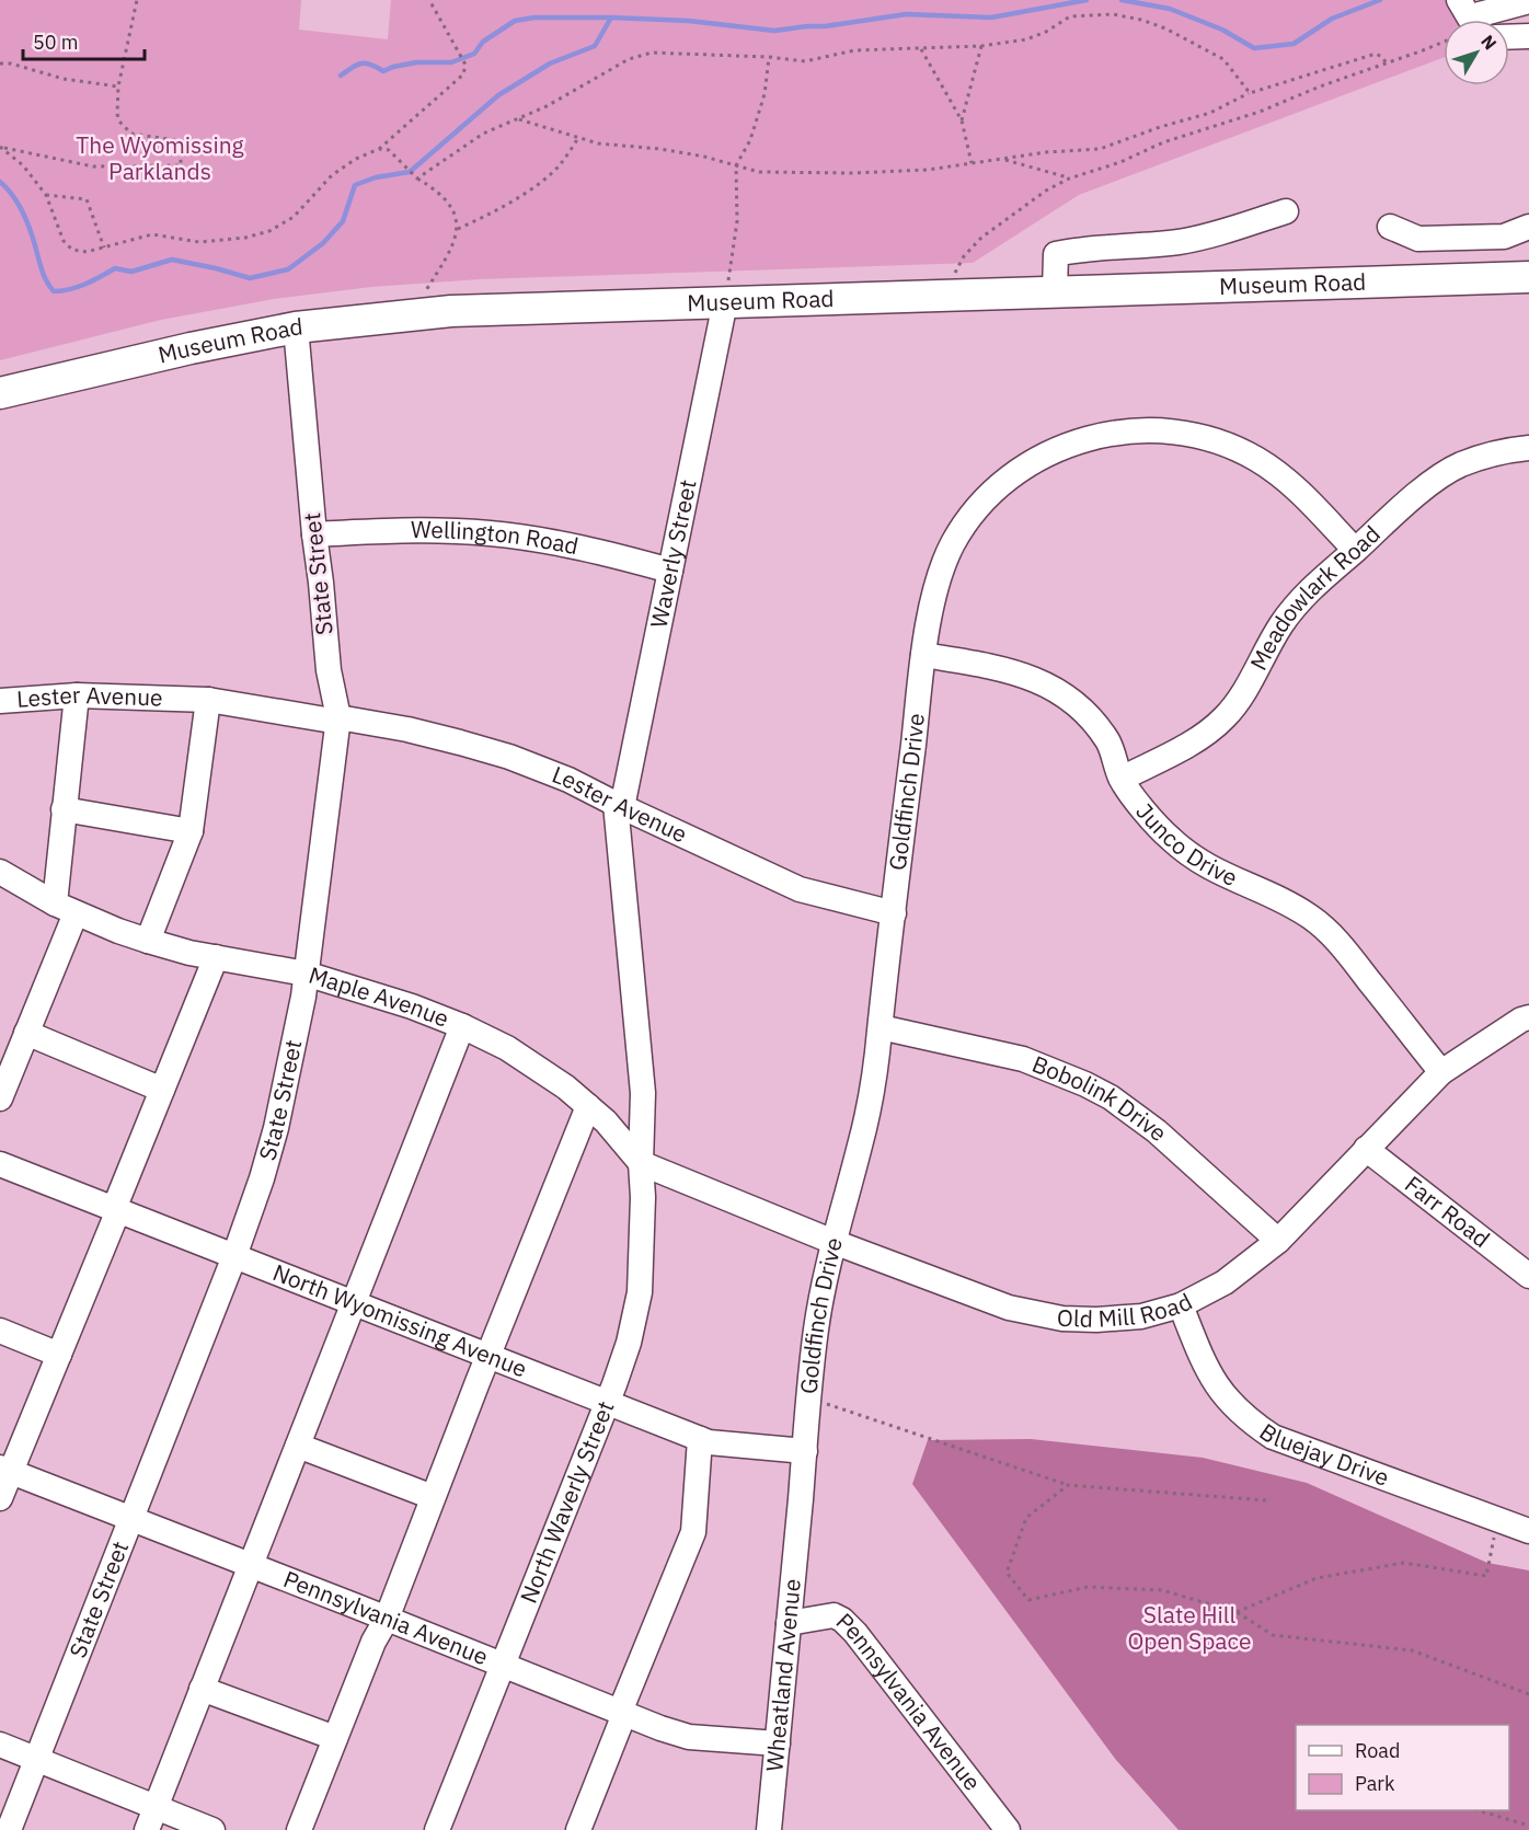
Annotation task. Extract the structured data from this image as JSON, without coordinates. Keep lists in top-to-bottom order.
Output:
{
  "streets": {
    "main road": ["Museum Road"],
    "street": [
      "Wellington Road",
      "Waverly Street",
      "State Street",
      "Meadowlark Road",
      "Lester Avenue",
      "Goldfinch Drive",
      "Junco Drive",
      "Maple Avenue",
      "Bobolink Drive",
      "Farr Road",
      "Old Mill Road",
      "North Wyomissing Avenue",
      "Bluejay Drive",
      "North Waverly Street",
      "Pennsylvania Avenue",
      "Wheatland Avenue"
    ]
  },
  "crossings": [
    ["Museum Road", "Waverly Street"],
    ["Museum Road", "State Street"],
    ["Wellington Road", "Waverly Street"],
    ["Wellington Road", "State Street"],
    ["Waverly Street", "Lester Avenue"],
    ["Waverly Street", "Maple Avenue"],
    ["Waverly Street", "Old Mill Road"],
    ["Waverly Street", "North Waverly Street"],
    ["State Street", "Lester Avenue"],
    ["State Street", "Maple Avenue"],
    ["State Street", "North Wyomissing Avenue"],
    ["State Street", "Pennsylvania Avenue"],
    ["Meadowlark Road", "Goldfinch Drive"],
    ["Meadowlark Road", "Junco Drive"],
    ["Lester Avenue", "Goldfinch Drive"],
    ["Goldfinch Drive", "Junco Drive"],
    ["Goldfinch Drive", "Bobolink Drive"],
    ["Goldfinch Drive", "Old Mill Road"],
    ["Goldfinch Drive", "North Wyomissing Avenue"],
    ["Goldfinch Drive", "Wheatland Avenue"],
    ["Junco Drive", "Old Mill Road"],
    ["Maple Avenue", "Old Mill Road"],
    ["Maple Avenue", "North Waverly Street"],
    ["Bobolink Drive", "Old Mill Road"],
    ["Farr Road", "Old Mill Road"],
    ["Old Mill Road", "Bluejay Drive"],
    ["Old Mill Road", "North Waverly Street"],
    ["North Wyomissing Avenue", "North Waverly Street"],
    ["North Waverly Street", "Pennsylvania Avenue"],
    ["Pennsylvania Avenue", "Wheatland Avenue"]
  ],
  "parks": ["The Wyomissing Parklands", "Slate Hill Open Space"],
  "legend": ["Road", "Park"],
  "scale_bar": "50 m",
  "north": "top right"
}
